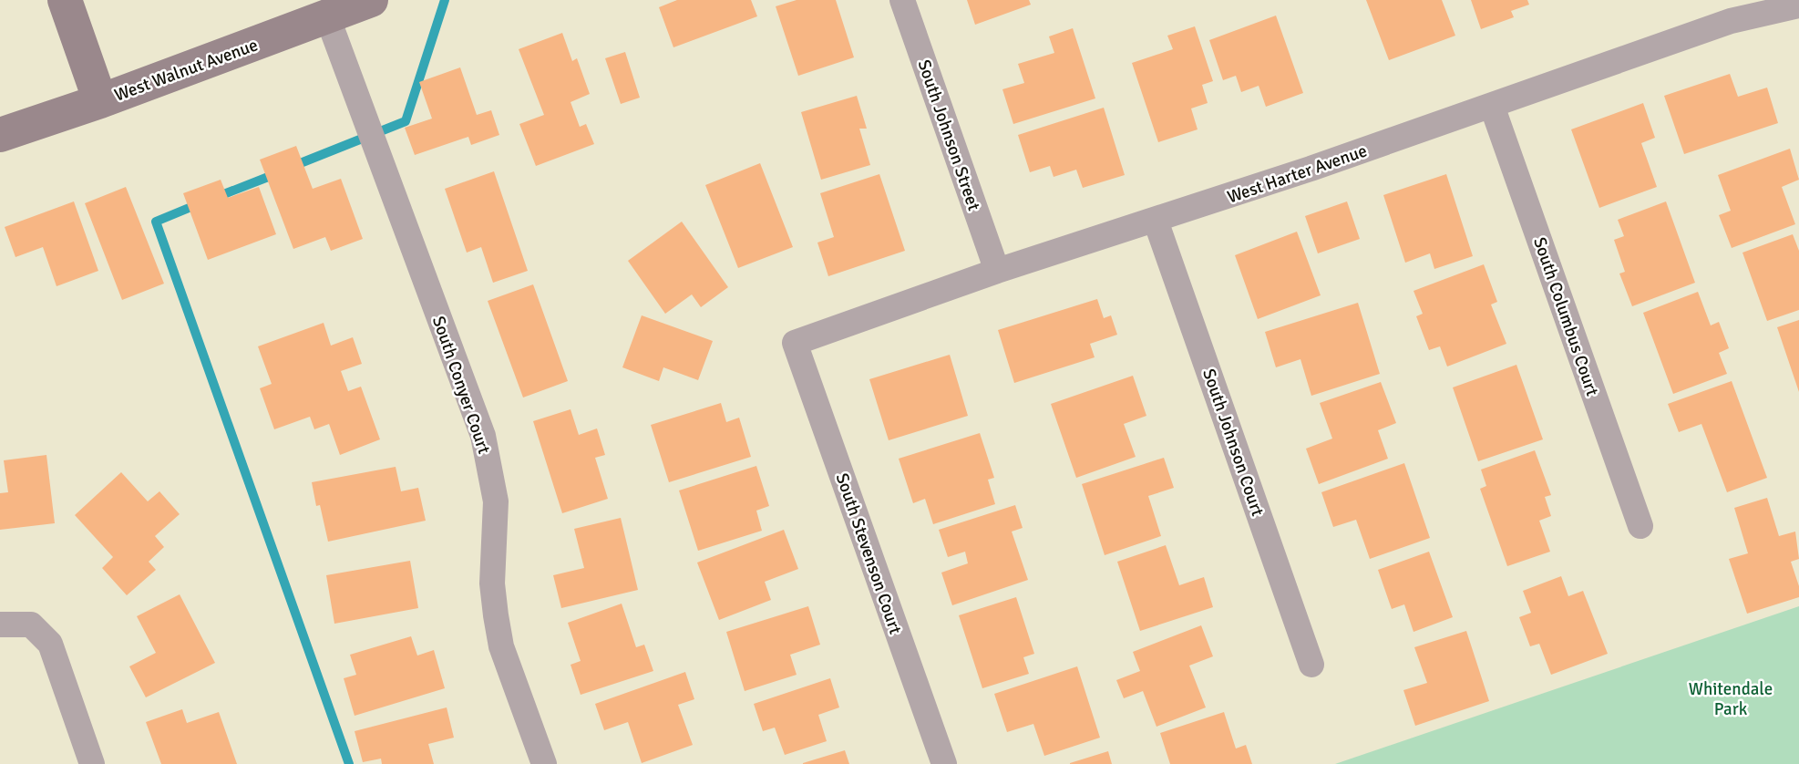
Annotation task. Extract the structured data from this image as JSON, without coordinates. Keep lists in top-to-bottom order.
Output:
{
  "streets": {
    "main road": ["West Walnut Avenue"],
    "street": [
      "South Johnson Street",
      "West Harter Avenue",
      "South Columbus Court",
      "South Conyer Court",
      "South Johnson Court",
      "South Stevenson Court"
    ]
  },
  "crossings": [
    ["West Walnut Avenue", "South Conyer Court"],
    ["South Johnson Street", "West Harter Avenue"],
    ["West Harter Avenue", "South Columbus Court"],
    ["West Harter Avenue", "South Johnson Court"],
    ["West Harter Avenue", "South Stevenson Court"]
  ],
  "parks": ["Whitendale Park"]
}
